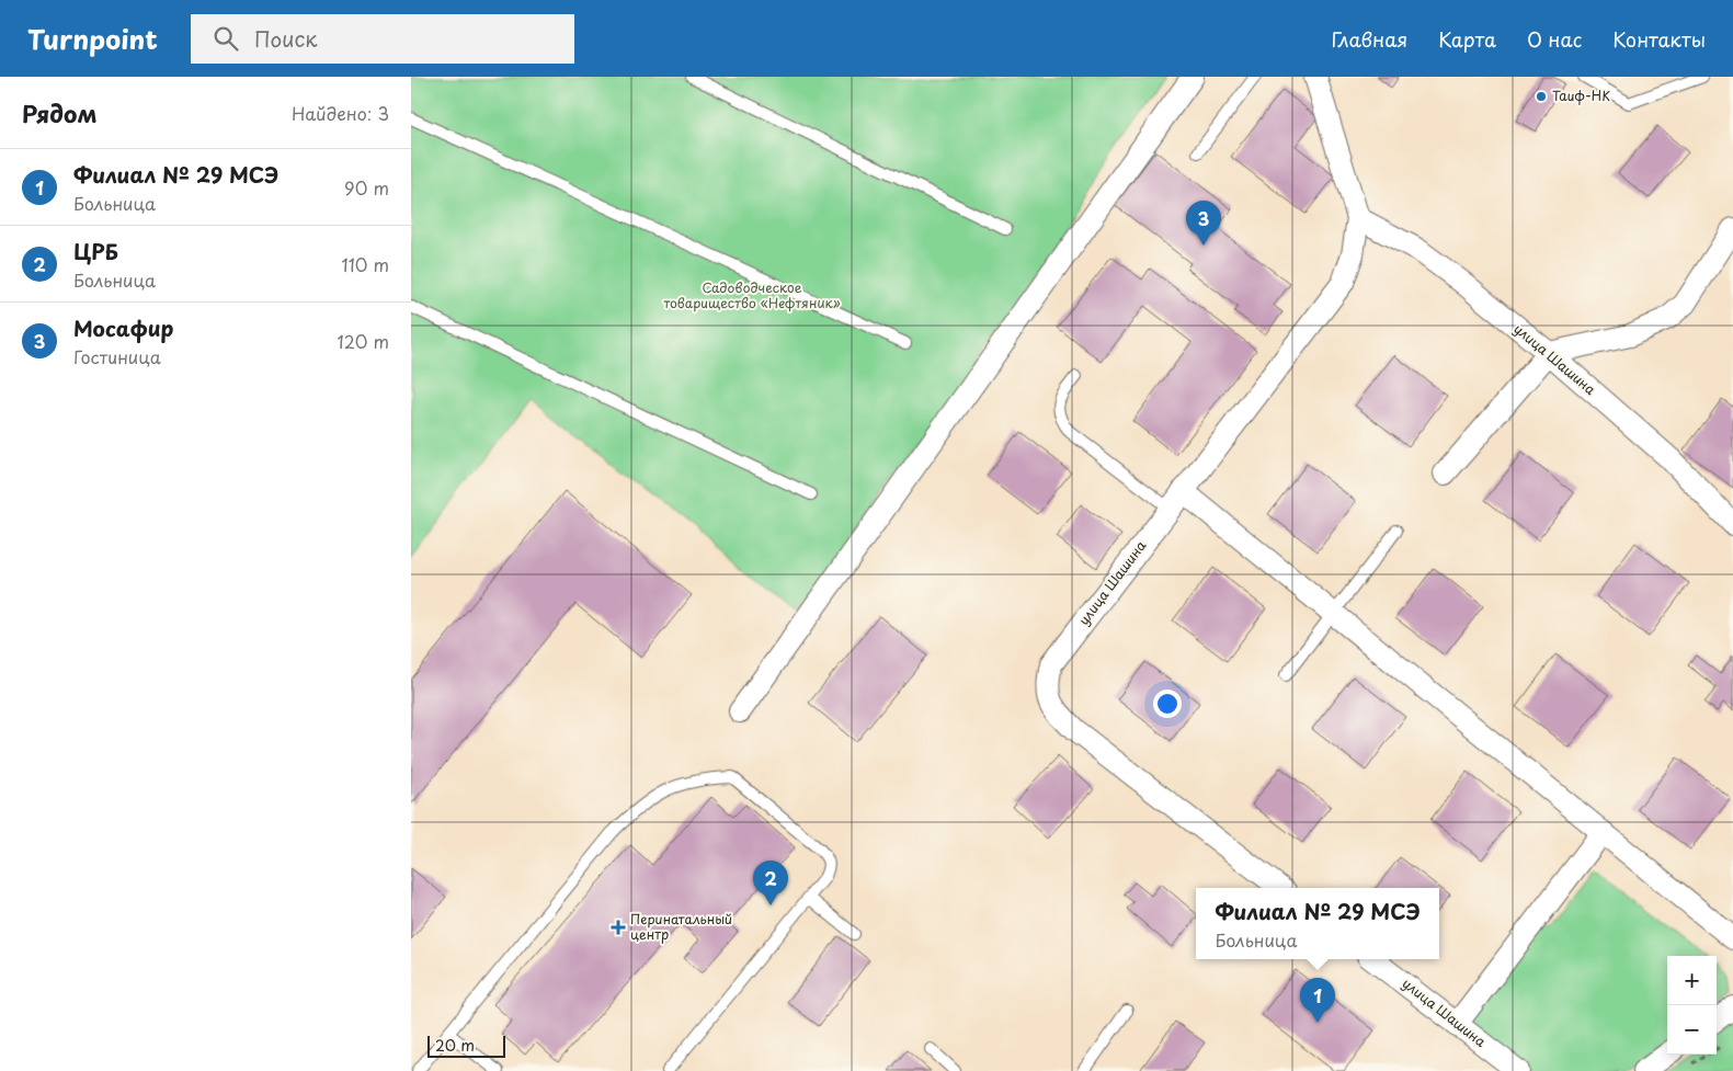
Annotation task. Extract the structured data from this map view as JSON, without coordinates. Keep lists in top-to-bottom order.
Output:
{
  "streets": {
    "street": ["улица Шашина"]
  },
  "parks": ["Садоводческое товарищество «Нефтяник»"],
  "places": {
    "other": ["Таиф-НК"],
    "health": ["Перинатальный центр"]
  },
  "scale_bar": "20 m",
  "page": {
    "header": "Turnpoint",
    "search": "Поиск",
    "nav": [
      "Главная",
      "Карта",
      "О нас",
      "Контакты"
    ],
    "heading": ["Рядом", "Найдено: 3"],
    "list": [
      {
        "mark": "1",
        "name": "Филиал № 29 МСЭ",
        "note": "Больница",
        "value": "90 m"
      },
      {
        "mark": "2",
        "name": "ЦРБ",
        "note": "Больница",
        "value": "110 m"
      },
      {
        "mark": "3",
        "name": "Мосафир",
        "note": "Гостиница",
        "value": "120 m"
      }
    ],
    "pins": ["3", "2", "1"],
    "popup": ["Филиал № 29 МСЭ", "Больница"],
    "map_buttons": ["+", "−"],
    "scale": "20 m"
  }
}
